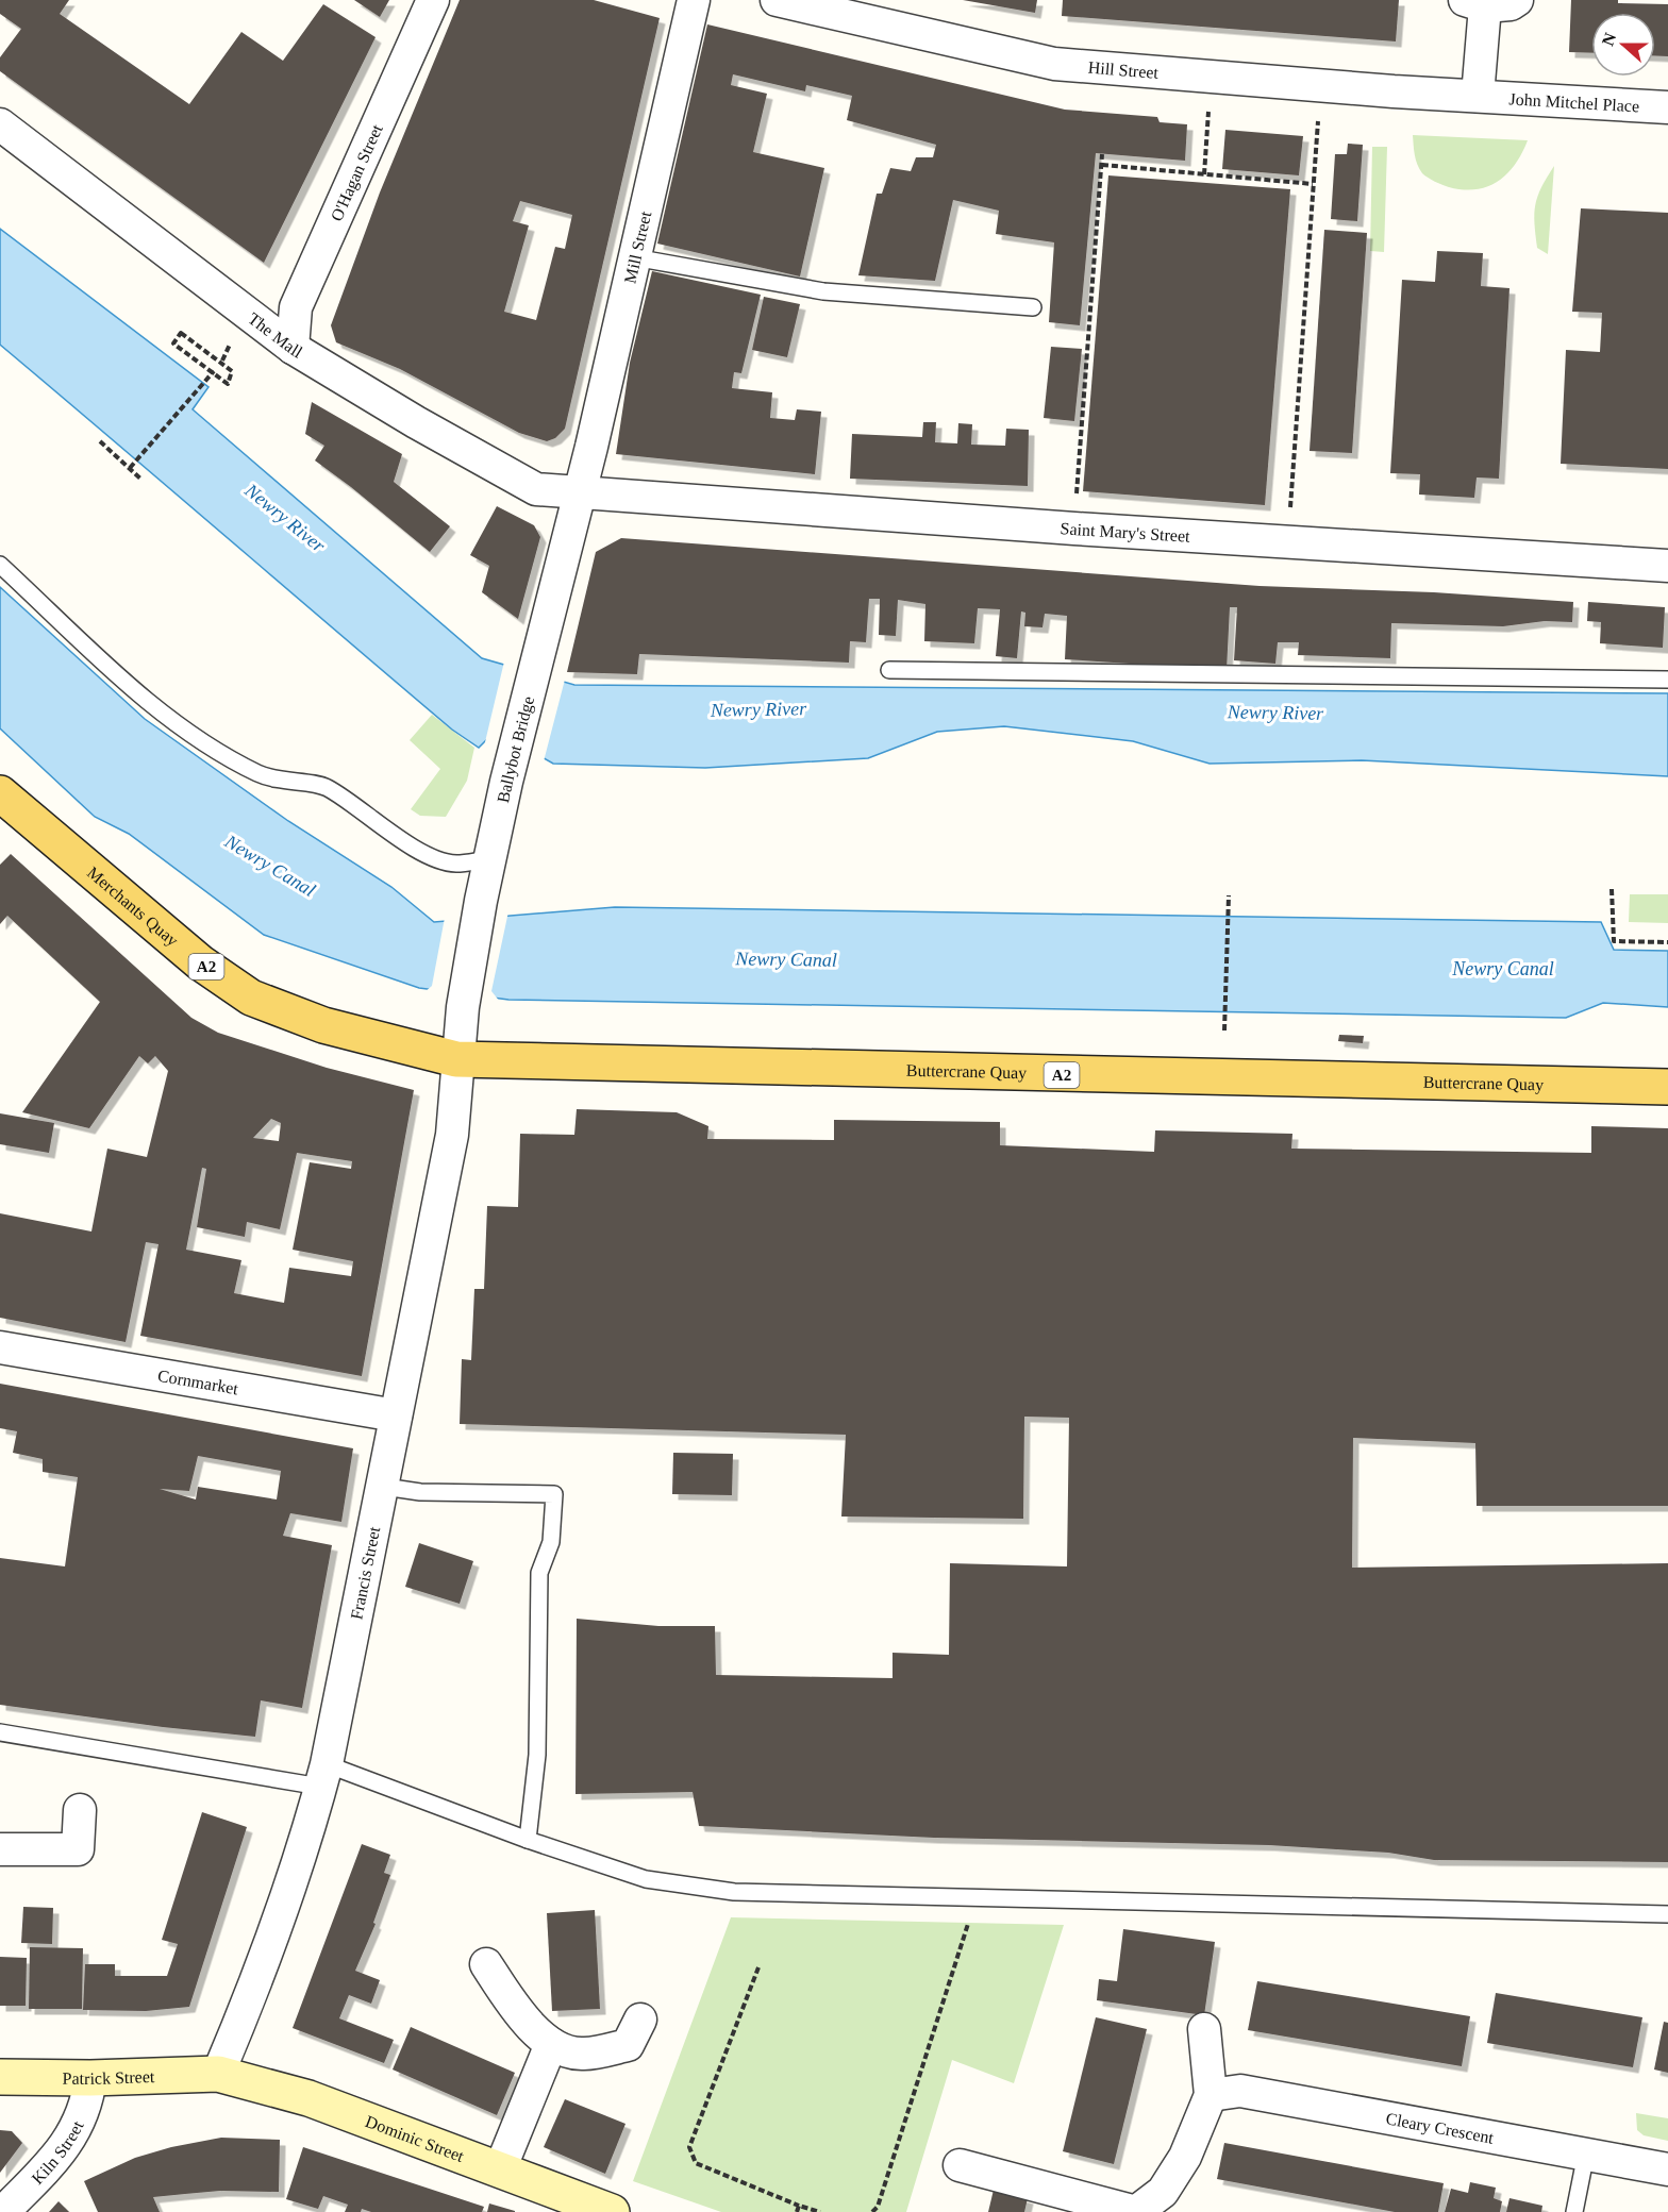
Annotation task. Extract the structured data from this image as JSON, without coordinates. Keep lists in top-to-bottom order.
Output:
{
  "streets": {
    "main road": [
      "Merchants Quay",
      "A2",
      "Buttercrane Quay",
      "Patrick Street",
      "Dominic Street"
    ],
    "street": [
      "Hill Street",
      "John Mitchel Place",
      "O'Hagan Street",
      "Mill Street",
      "The Mall",
      "Saint Mary's Street",
      "Ballybot Bridge",
      "Cornmarket",
      "Francis Street",
      "Cleary Crescent",
      "Kiln Street"
    ]
  },
  "crossings": [
    ["Hill Street", "John Mitchel Place"],
    ["O'Hagan Street", "The Mall"],
    ["Mill Street", "The Mall"],
    ["Mill Street", "Saint Mary's Street"],
    ["Mill Street", "Ballybot Bridge"],
    ["The Mall", "Saint Mary's Street"],
    ["The Mall", "Ballybot Bridge"],
    ["Saint Mary's Street", "Ballybot Bridge"],
    ["Ballybot Bridge", "Merchants Quay"],
    ["Ballybot Bridge", "Buttercrane Quay"],
    ["Ballybot Bridge", "Francis Street"],
    ["Merchants Quay", "Buttercrane Quay"],
    ["Merchants Quay", "Francis Street"],
    ["Buttercrane Quay", "Francis Street"],
    ["Cornmarket", "Francis Street"],
    ["Francis Street", "Patrick Street"],
    ["Francis Street", "Dominic Street"],
    ["Patrick Street", "Dominic Street"],
    ["Patrick Street", "Kiln Street"]
  ],
  "water": ["Newry River", "Newry Canal"],
  "north": "left"
}
